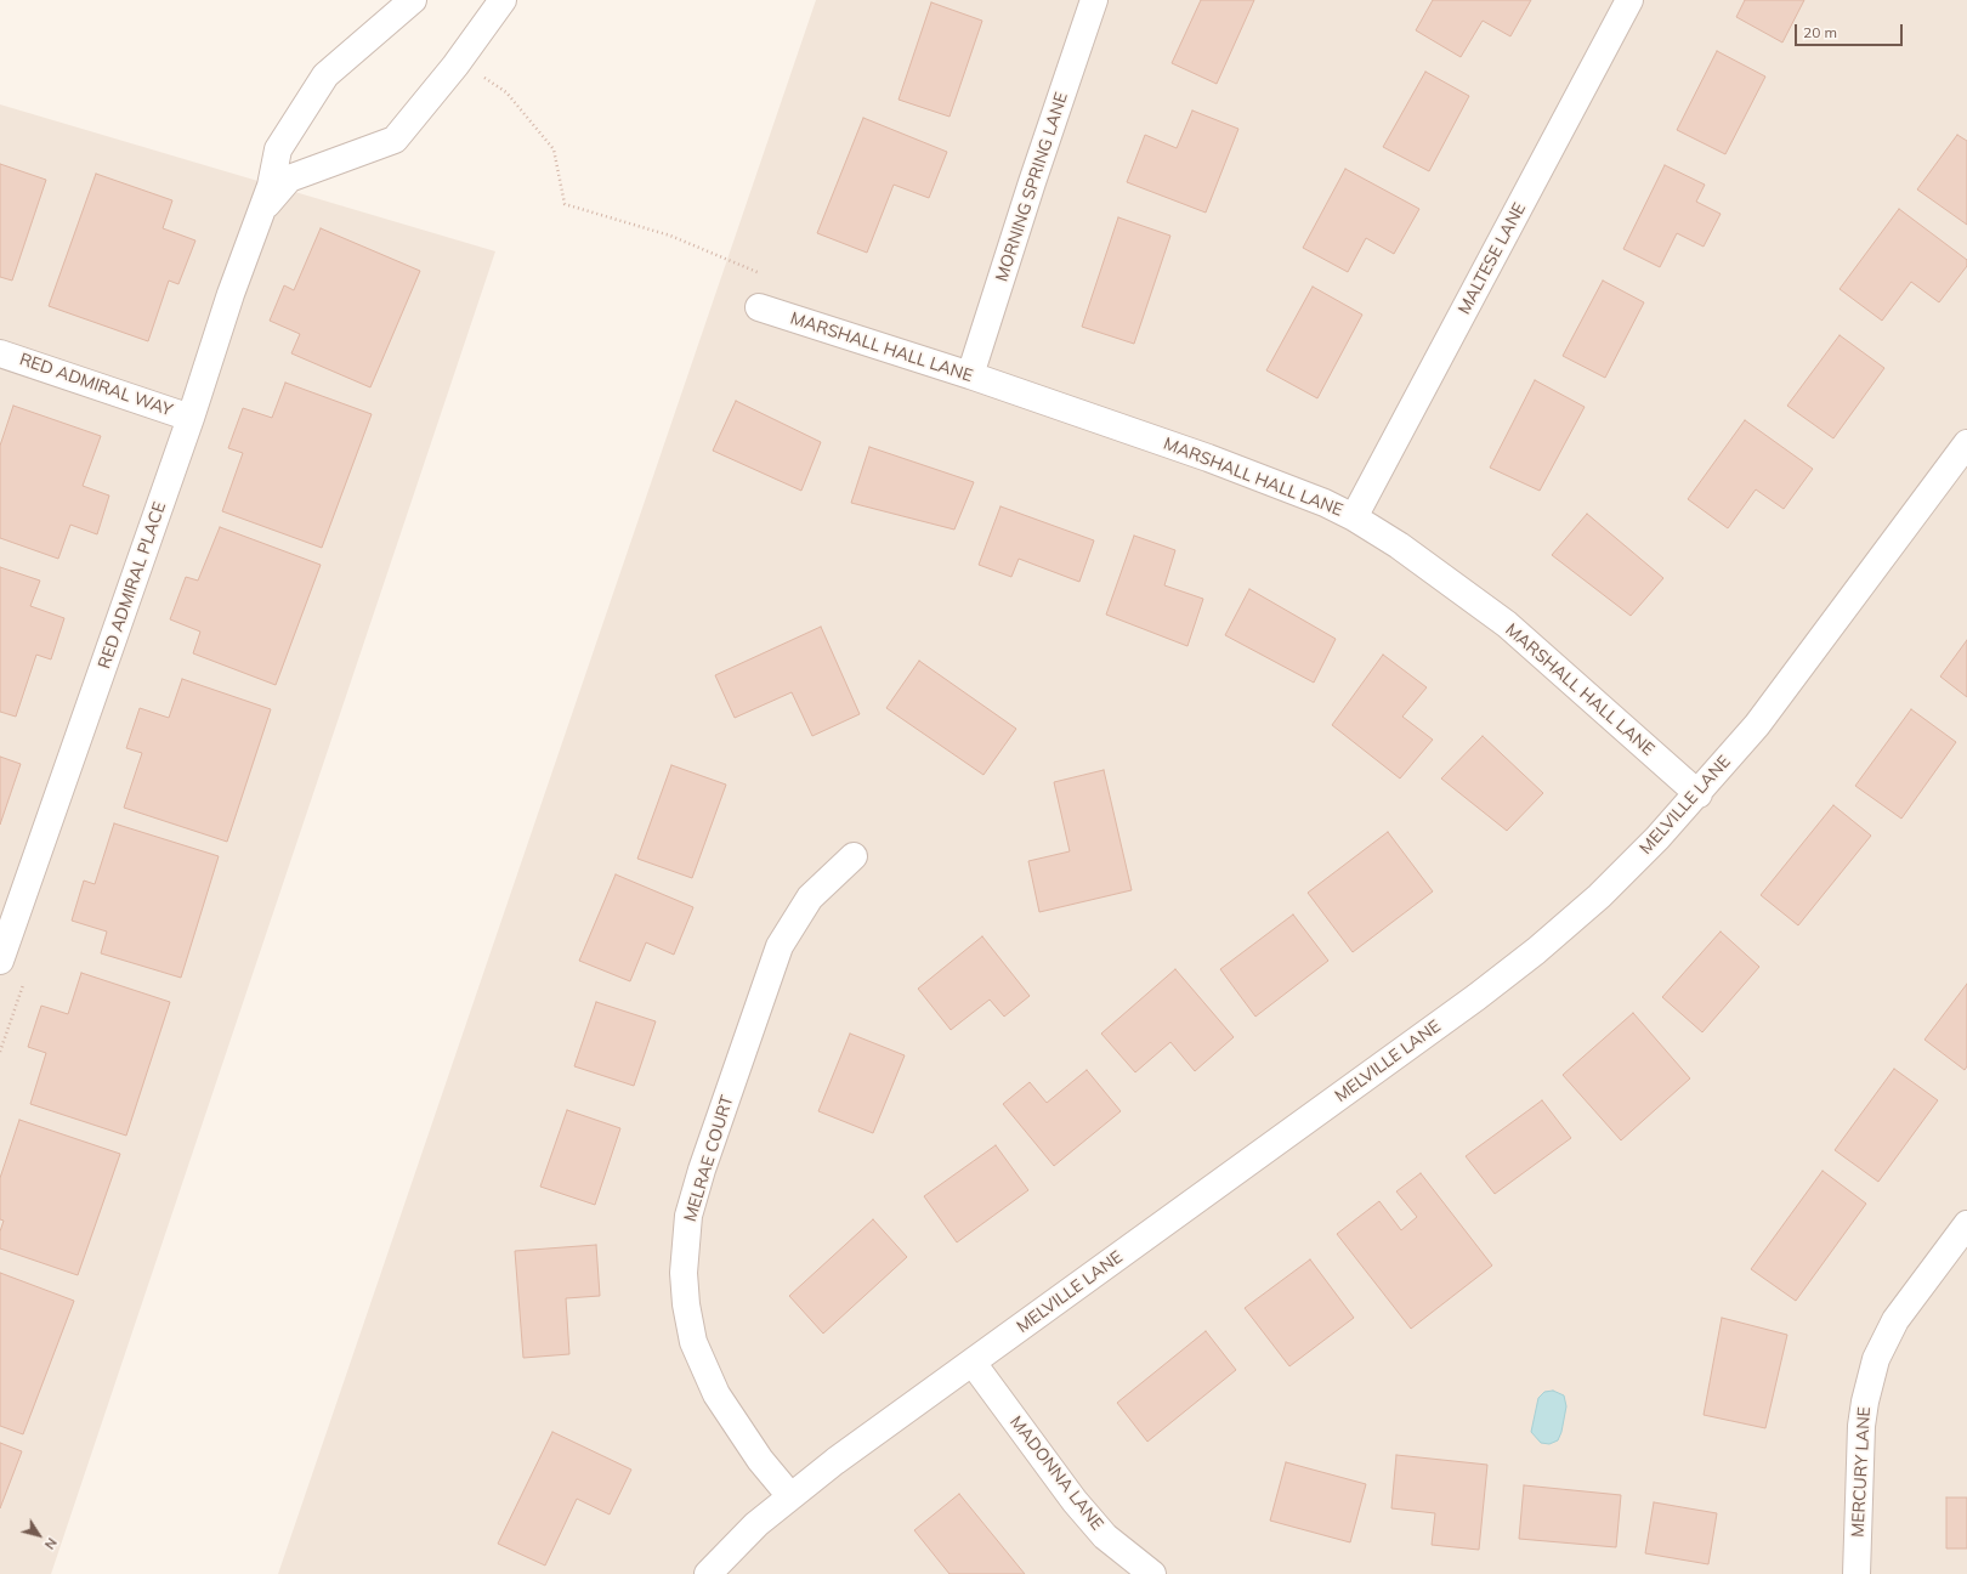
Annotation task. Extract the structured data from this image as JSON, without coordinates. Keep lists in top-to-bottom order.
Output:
{
  "streets": {
    "street": [
      "MORNING SPRING LANE",
      "MALTESE LANE",
      "MARSHALL HALL LANE",
      "RED ADMIRAL WAY",
      "RED ADMIRAL PLACE",
      "MELVILLE LANE",
      "MELRAE COURT",
      "MERCURY LANE",
      "MADONNA LANE"
    ]
  },
  "crossings": [
    ["MORNING SPRING LANE", "MARSHALL HALL LANE"],
    ["MALTESE LANE", "MARSHALL HALL LANE"],
    ["MARSHALL HALL LANE", "MELVILLE LANE"],
    ["RED ADMIRAL WAY", "RED ADMIRAL PLACE"],
    ["MELVILLE LANE", "MELRAE COURT"],
    ["MELVILLE LANE", "MADONNA LANE"]
  ],
  "scale_bar": "20 m",
  "north": "bottom right"
}
